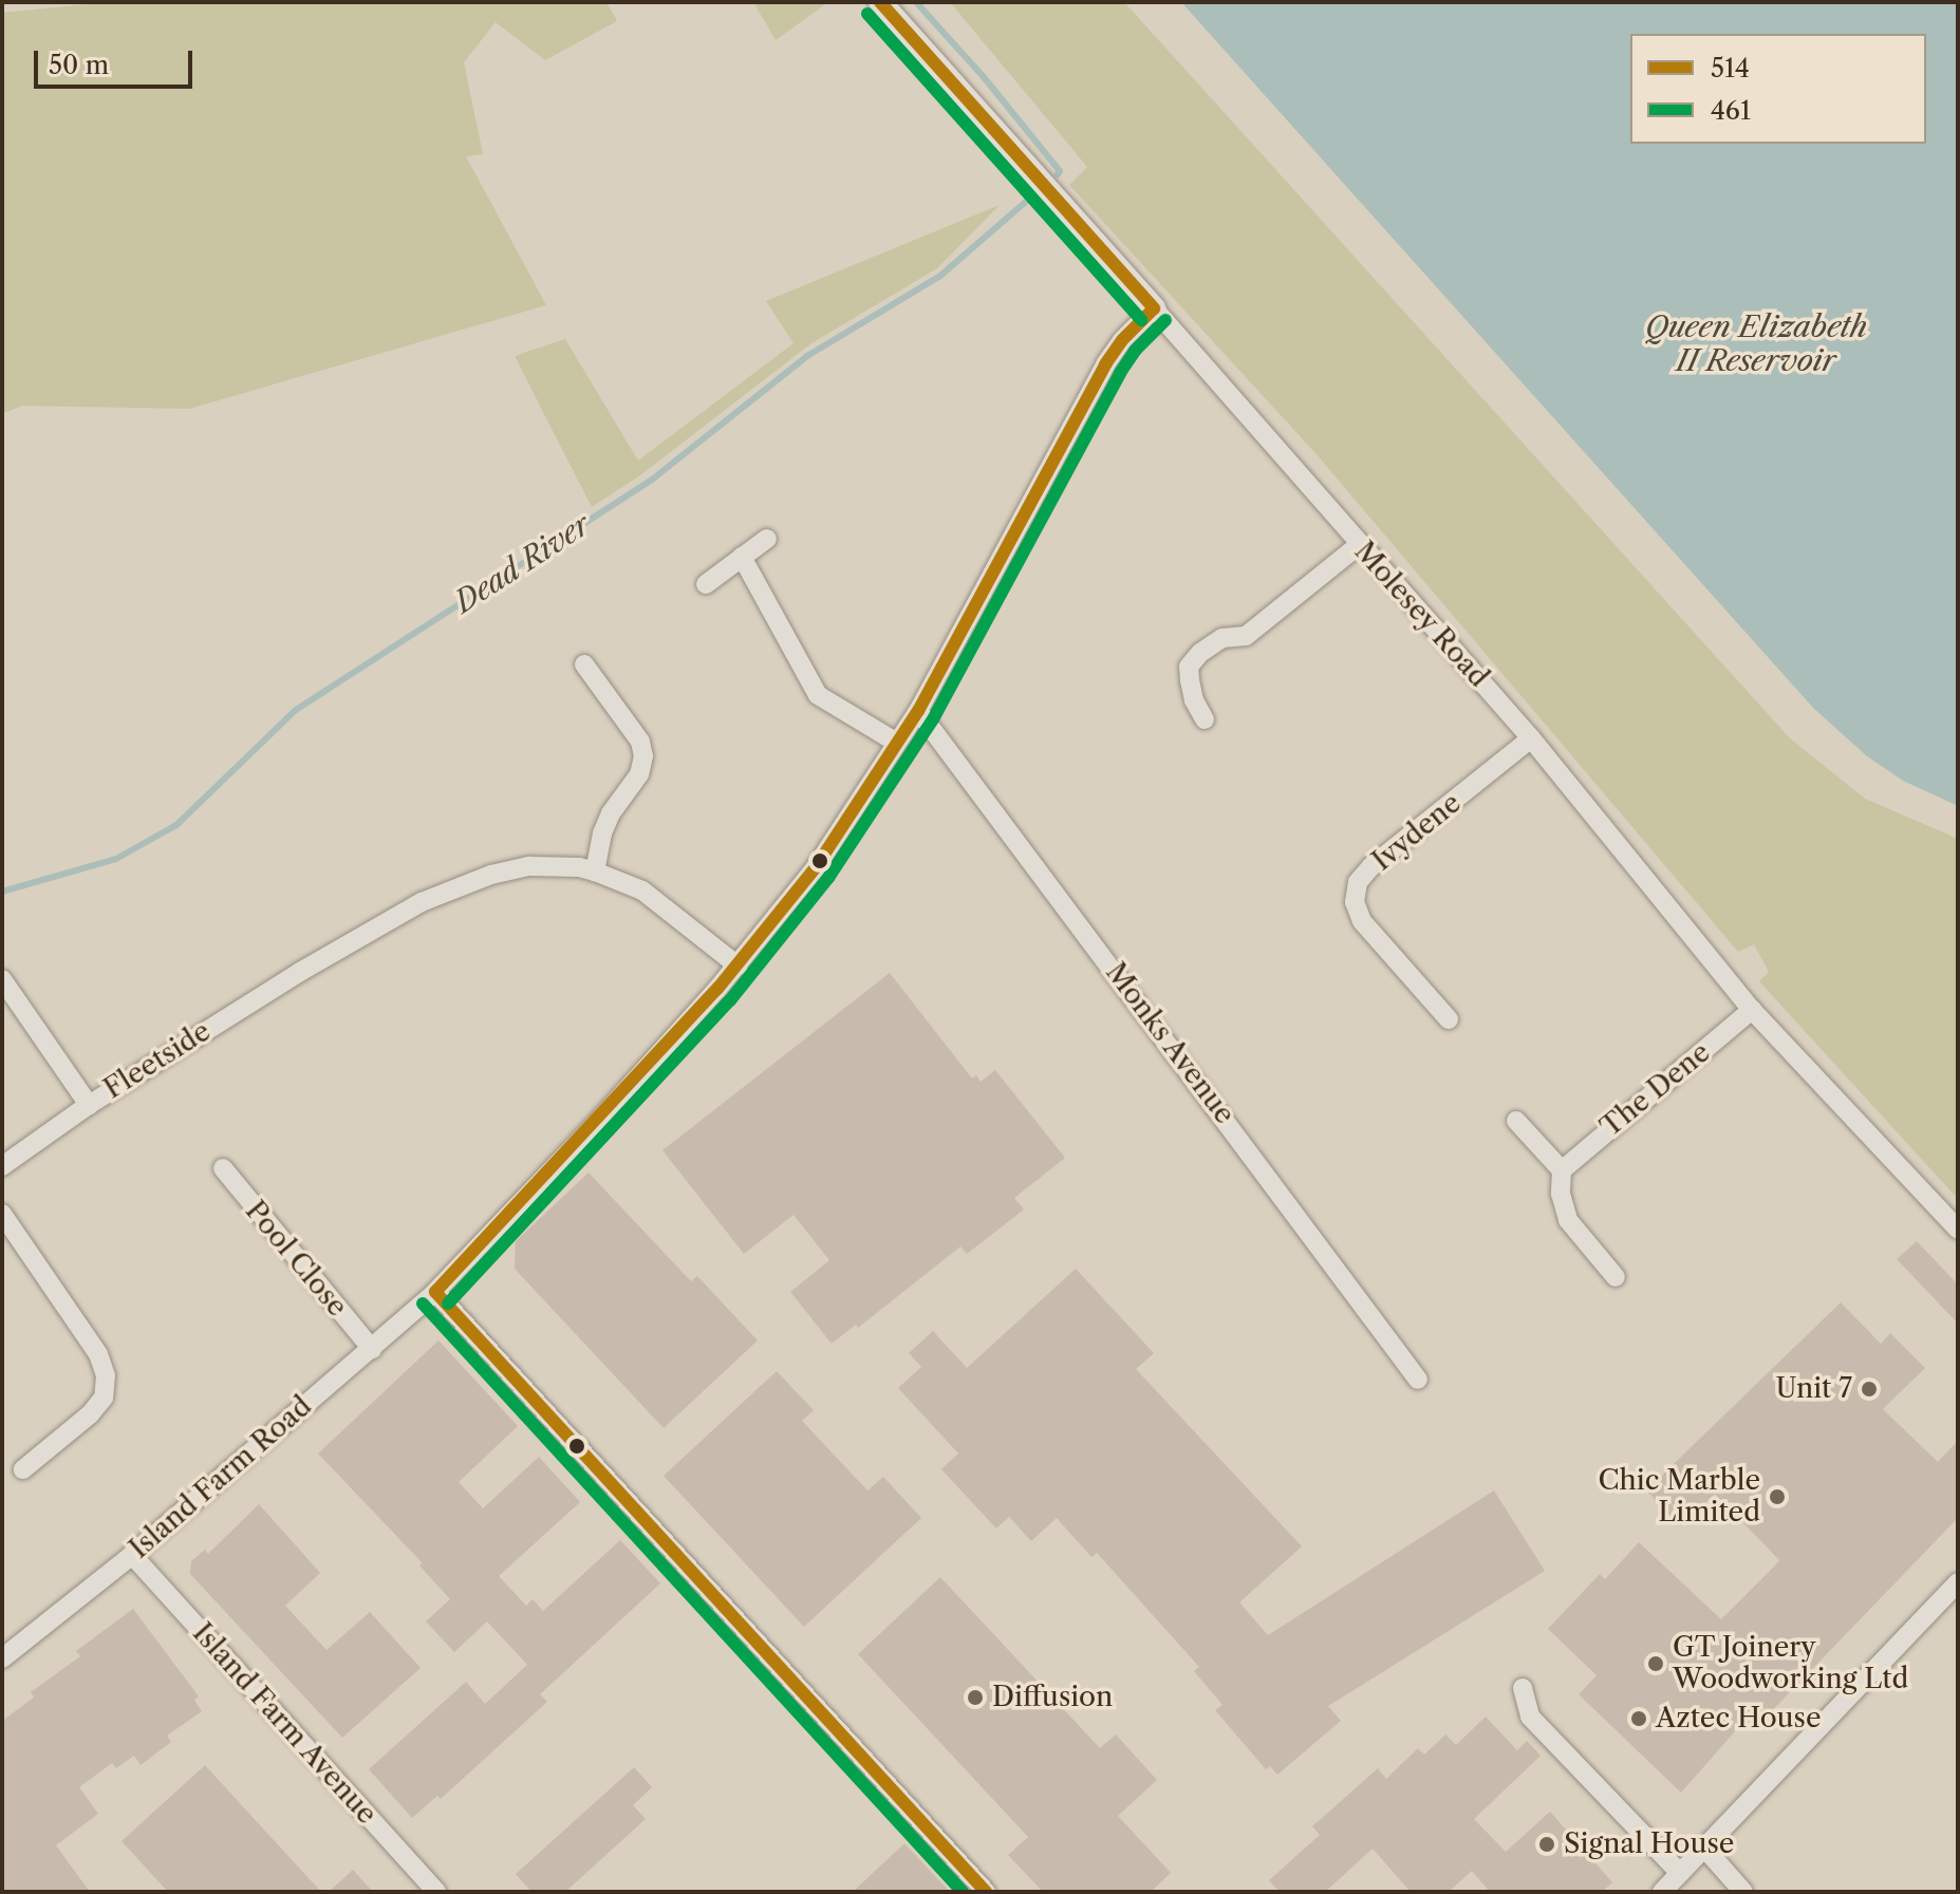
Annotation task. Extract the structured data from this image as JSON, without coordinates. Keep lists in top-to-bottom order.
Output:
{
  "streets": {
    "street": [
      "Molesey Road",
      "Ivydene",
      "Monks Avenue",
      "Fleetside",
      "The Dene",
      "Pool Close",
      "Island Farm Road",
      "Island Farm Avenue"
    ]
  },
  "crossings": [
    ["Molesey Road", "Ivydene"],
    ["Molesey Road", "The Dene"],
    ["Molesey Road", "Island Farm Road"],
    ["Monks Avenue", "Island Farm Road"],
    ["Fleetside", "Island Farm Road"],
    ["Pool Close", "Island Farm Road"],
    ["Island Farm Road", "Island Farm Avenue"]
  ],
  "water": ["Queen Elizabeth II Reservoir", "Dead River"],
  "places": [
    "Unit 7",
    "Chic Marble Limited",
    "GT Joinery Woodworking Ltd",
    "Diffusion",
    "Aztec House",
    "Signal House"
  ],
  "lines": ["transit line 514", "transit line 461"],
  "legend": ["514", "461"],
  "scale_bar": "50 m"
}
